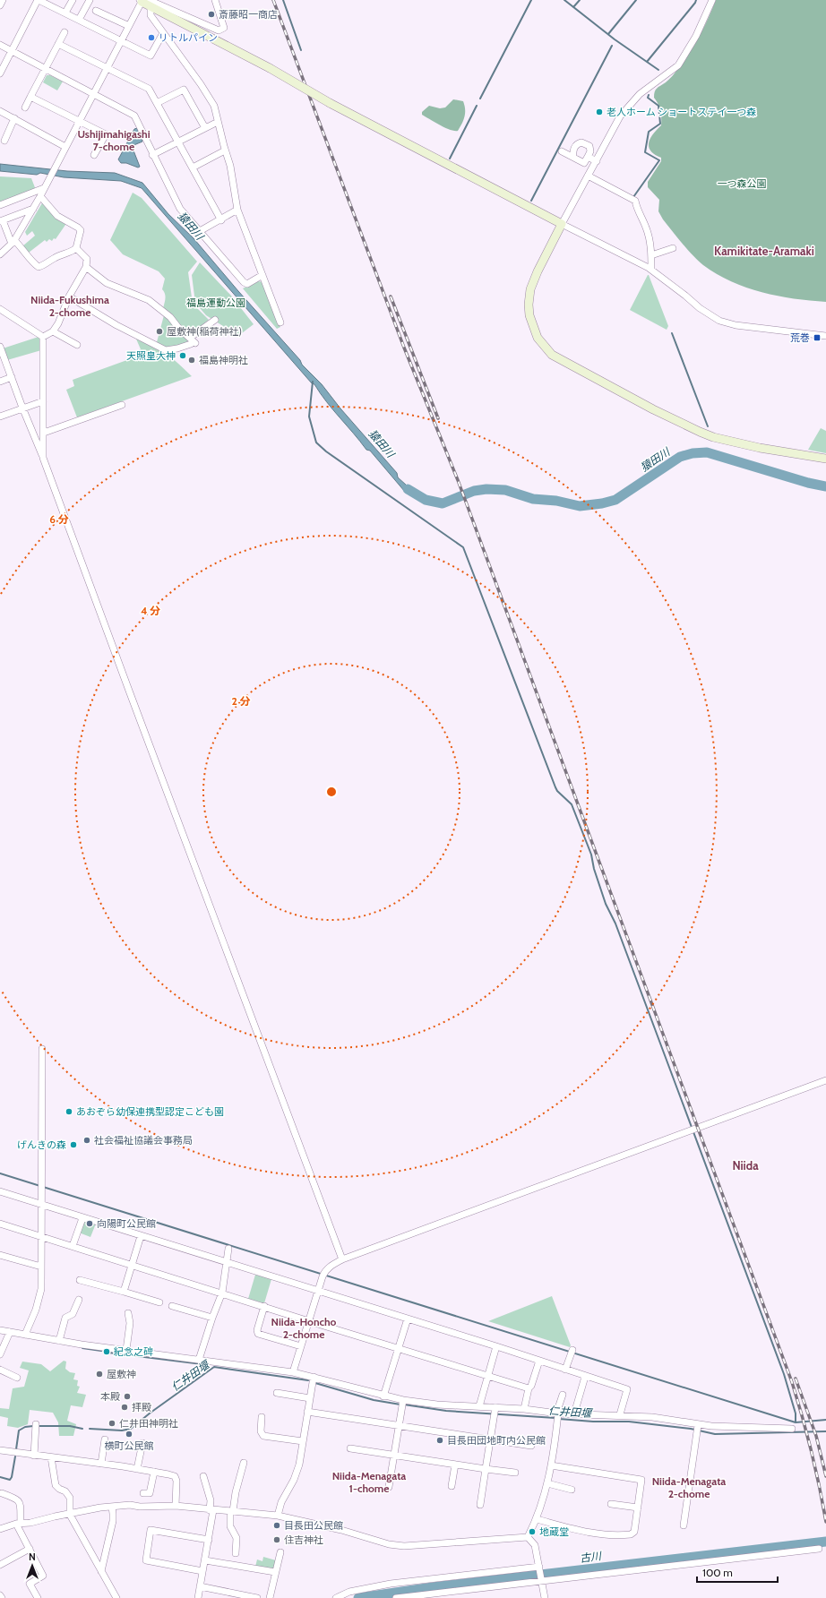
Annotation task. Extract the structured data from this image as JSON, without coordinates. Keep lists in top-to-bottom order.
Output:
{
  "districts": [
    "Ushijimahigashi 7-chome",
    "Kamikitate-Aramaki",
    "Niida-Fukushima 2-chome",
    "Niida",
    "Niida-Honcho 2-chome",
    "Niida-Menagata 1-chome",
    "Niida-Menagata 2-chome"
  ],
  "water": ["猿田川", "仁井田堰", "古川"],
  "parks": ["一つ森公園", "福島運動公園"],
  "places": {
    "other": [
      "斎藤昭一商店",
      "リトルパイン",
      "老人ホーム ショートステイ一つ森",
      "屋敷神(稲荷神社)",
      "天照皇大神",
      "福島神明社",
      "あおぞら幼保連携型認定こども園",
      "社会福祉協議会事務局",
      "げんきの森",
      "向陽町公民館",
      "紀念之碑",
      "屋敷神",
      "本殿",
      "拝殿",
      "仁井田神明社",
      "横町公民館",
      "目長田団地町内公民館",
      "目長田公民館",
      "地蔵堂",
      "住吉神社"
    ],
    "transit": ["荒巻"]
  },
  "scale_bar": "100 m",
  "north": "top",
  "rings": ["6 分", "4 分", "2 分"]
}
